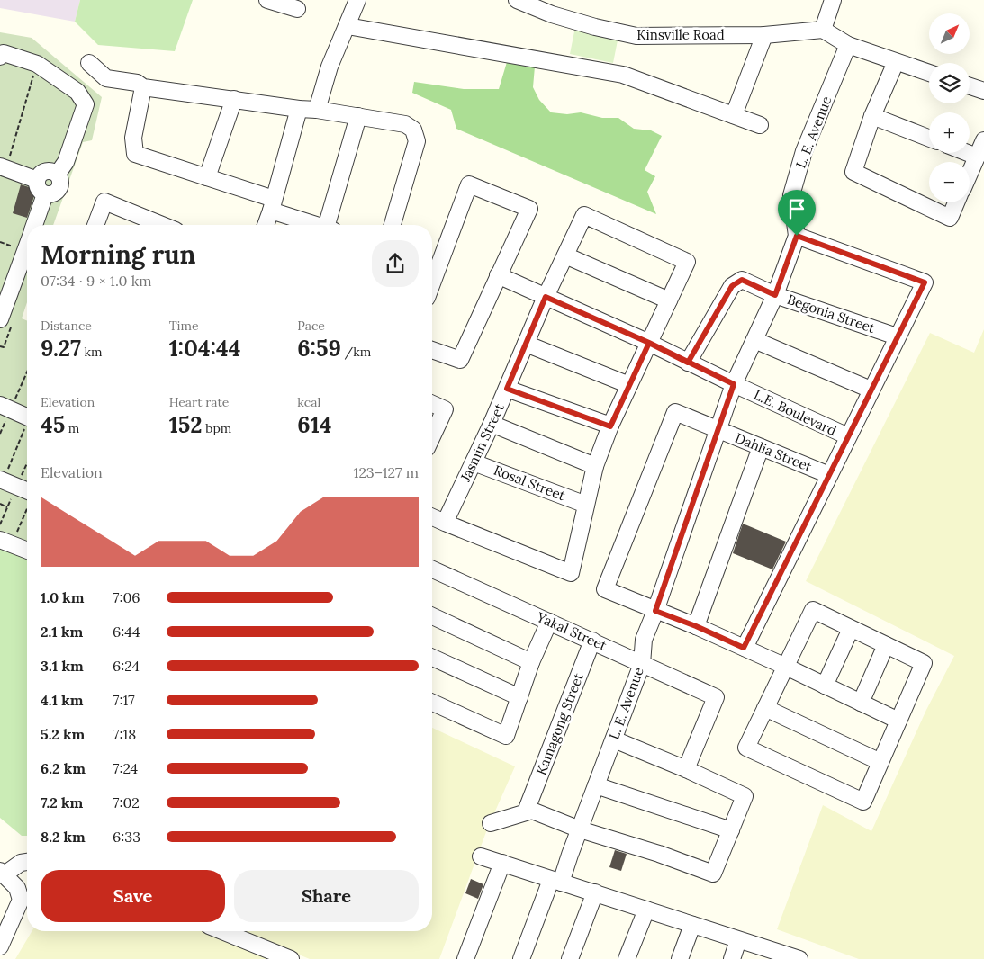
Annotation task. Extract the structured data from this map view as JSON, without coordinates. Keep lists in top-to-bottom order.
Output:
{
  "streets": {
    "street": [
      "Kinsville Road",
      "L. E. Avenue",
      "Begonia Street",
      "L.E. Boulevard",
      "Jasmin Street",
      "Dahlia Street",
      "Rosal Street",
      "Yakal Street",
      "Kamagong Street"
    ]
  },
  "crossings": [
    ["L. E. Avenue", "Begonia Street"],
    ["L. E. Avenue", "L.E. Boulevard"],
    ["L. E. Avenue", "Dahlia Street"],
    ["L. E. Avenue", "Yakal Street"],
    ["Begonia Street", "L.E. Boulevard"],
    ["L.E. Boulevard", "Jasmin Street"],
    ["Jasmin Street", "Rosal Street"],
    ["Yakal Street", "Kamagong Street"]
  ],
  "north": "top right",
  "page": {
    "map_buttons": ["+", "−"],
    "heading": ["Morning run", "07:34 · 9 × 1.0 km"],
    "stats": [
      ["Distance", "9.27 km"],
      ["Time", "1:04:44"],
      ["Pace", "6:59 /km"],
      ["Elevation", "45 m"],
      ["Heart rate", "152 bpm"],
      ["kcal", "614"]
    ],
    "chart": ["Elevation", "123–127 m"],
    "list": [
      {
        "name": "1.0 km",
        "note": "7:06"
      },
      {
        "name": "2.1 km",
        "note": "6:44"
      },
      {
        "name": "3.1 km",
        "note": "6:24"
      },
      {
        "name": "4.1 km",
        "note": "7:17"
      },
      {
        "name": "5.2 km",
        "note": "7:18"
      },
      {
        "name": "6.2 km",
        "note": "7:24"
      },
      {
        "name": "7.2 km",
        "note": "7:02"
      },
      {
        "name": "8.2 km",
        "note": "6:33"
      }
    ],
    "buttons": ["Save", "Share"]
  }
}
